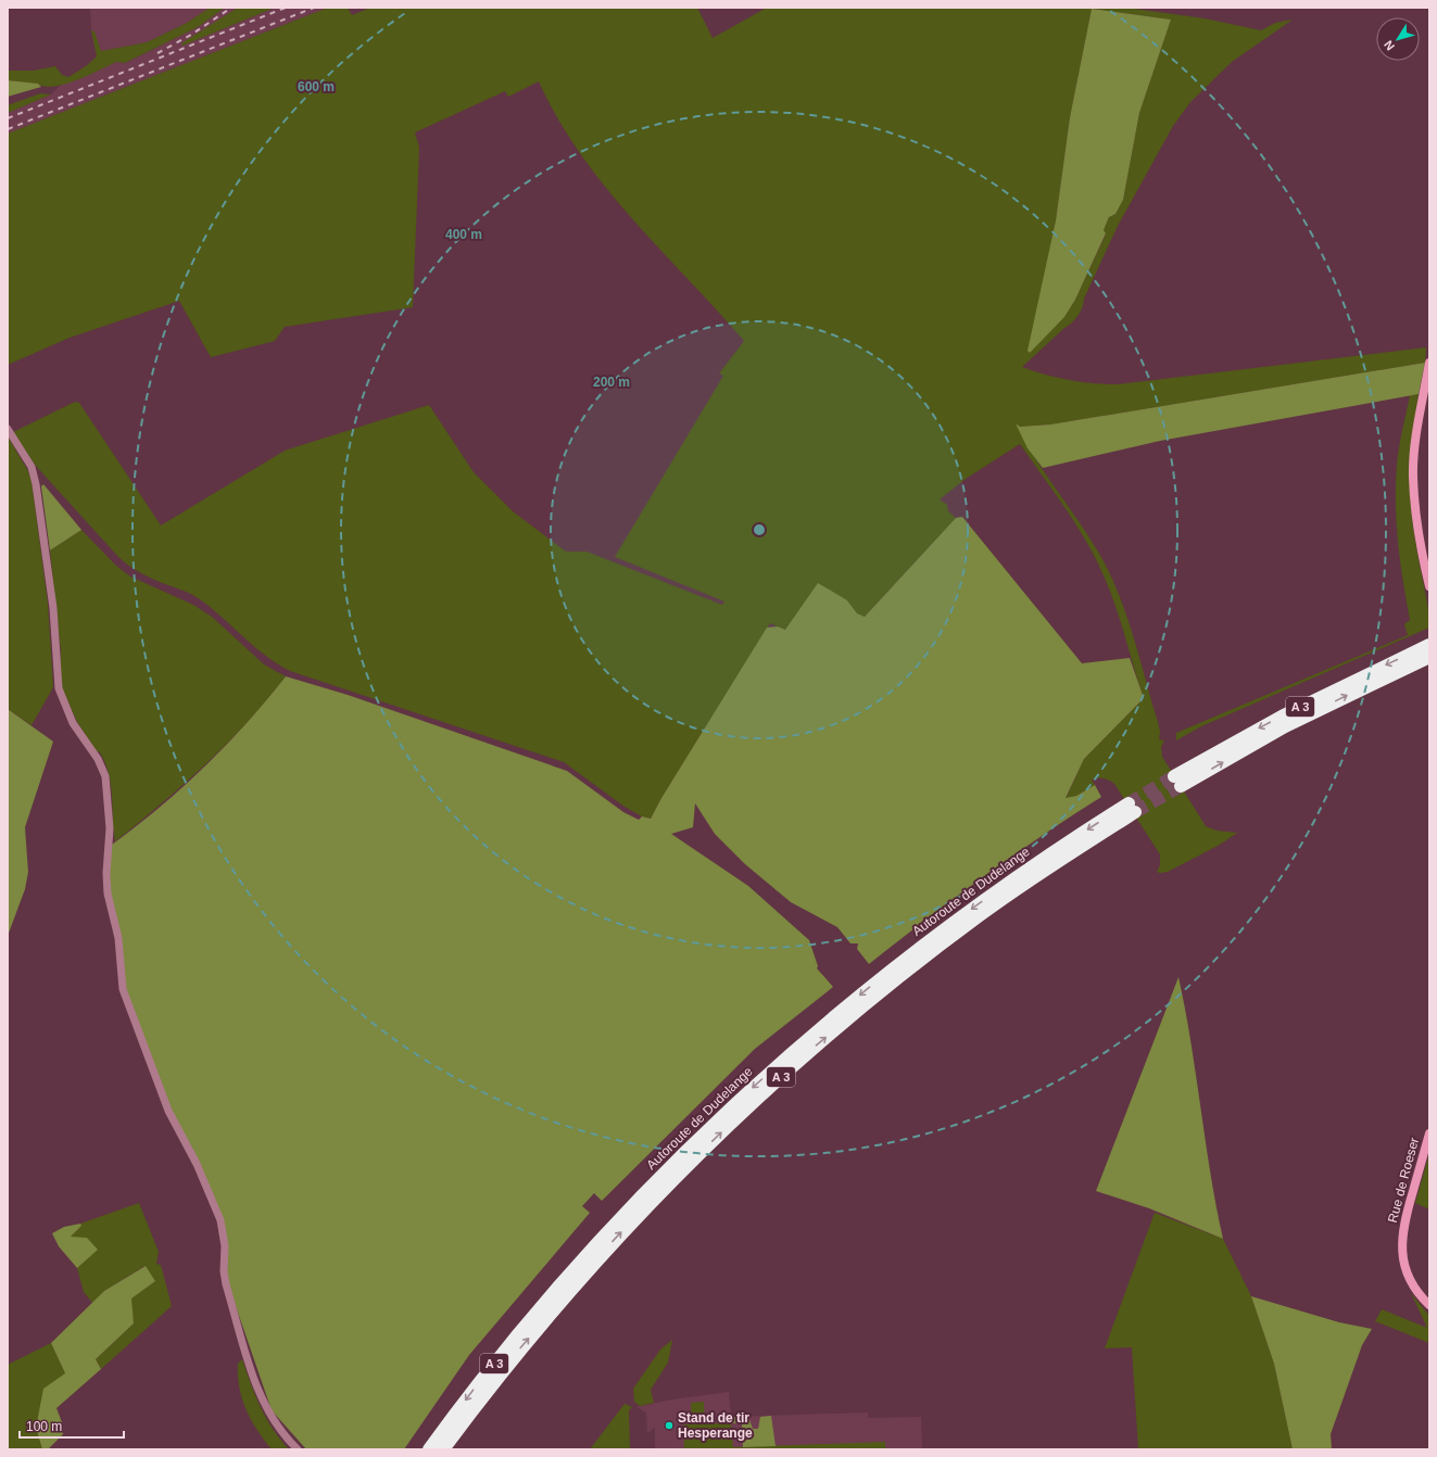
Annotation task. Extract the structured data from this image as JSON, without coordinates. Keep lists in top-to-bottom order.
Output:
{
  "streets": {
    "highway": ["A 3", "Autoroute de Dudelange"],
    "main road": ["Rue de Roeser"]
  },
  "places": ["Stand de tir Hesperange"],
  "scale_bar": "100 m",
  "north": "bottom left",
  "rings": ["600 m", "400 m", "200 m"]
}
